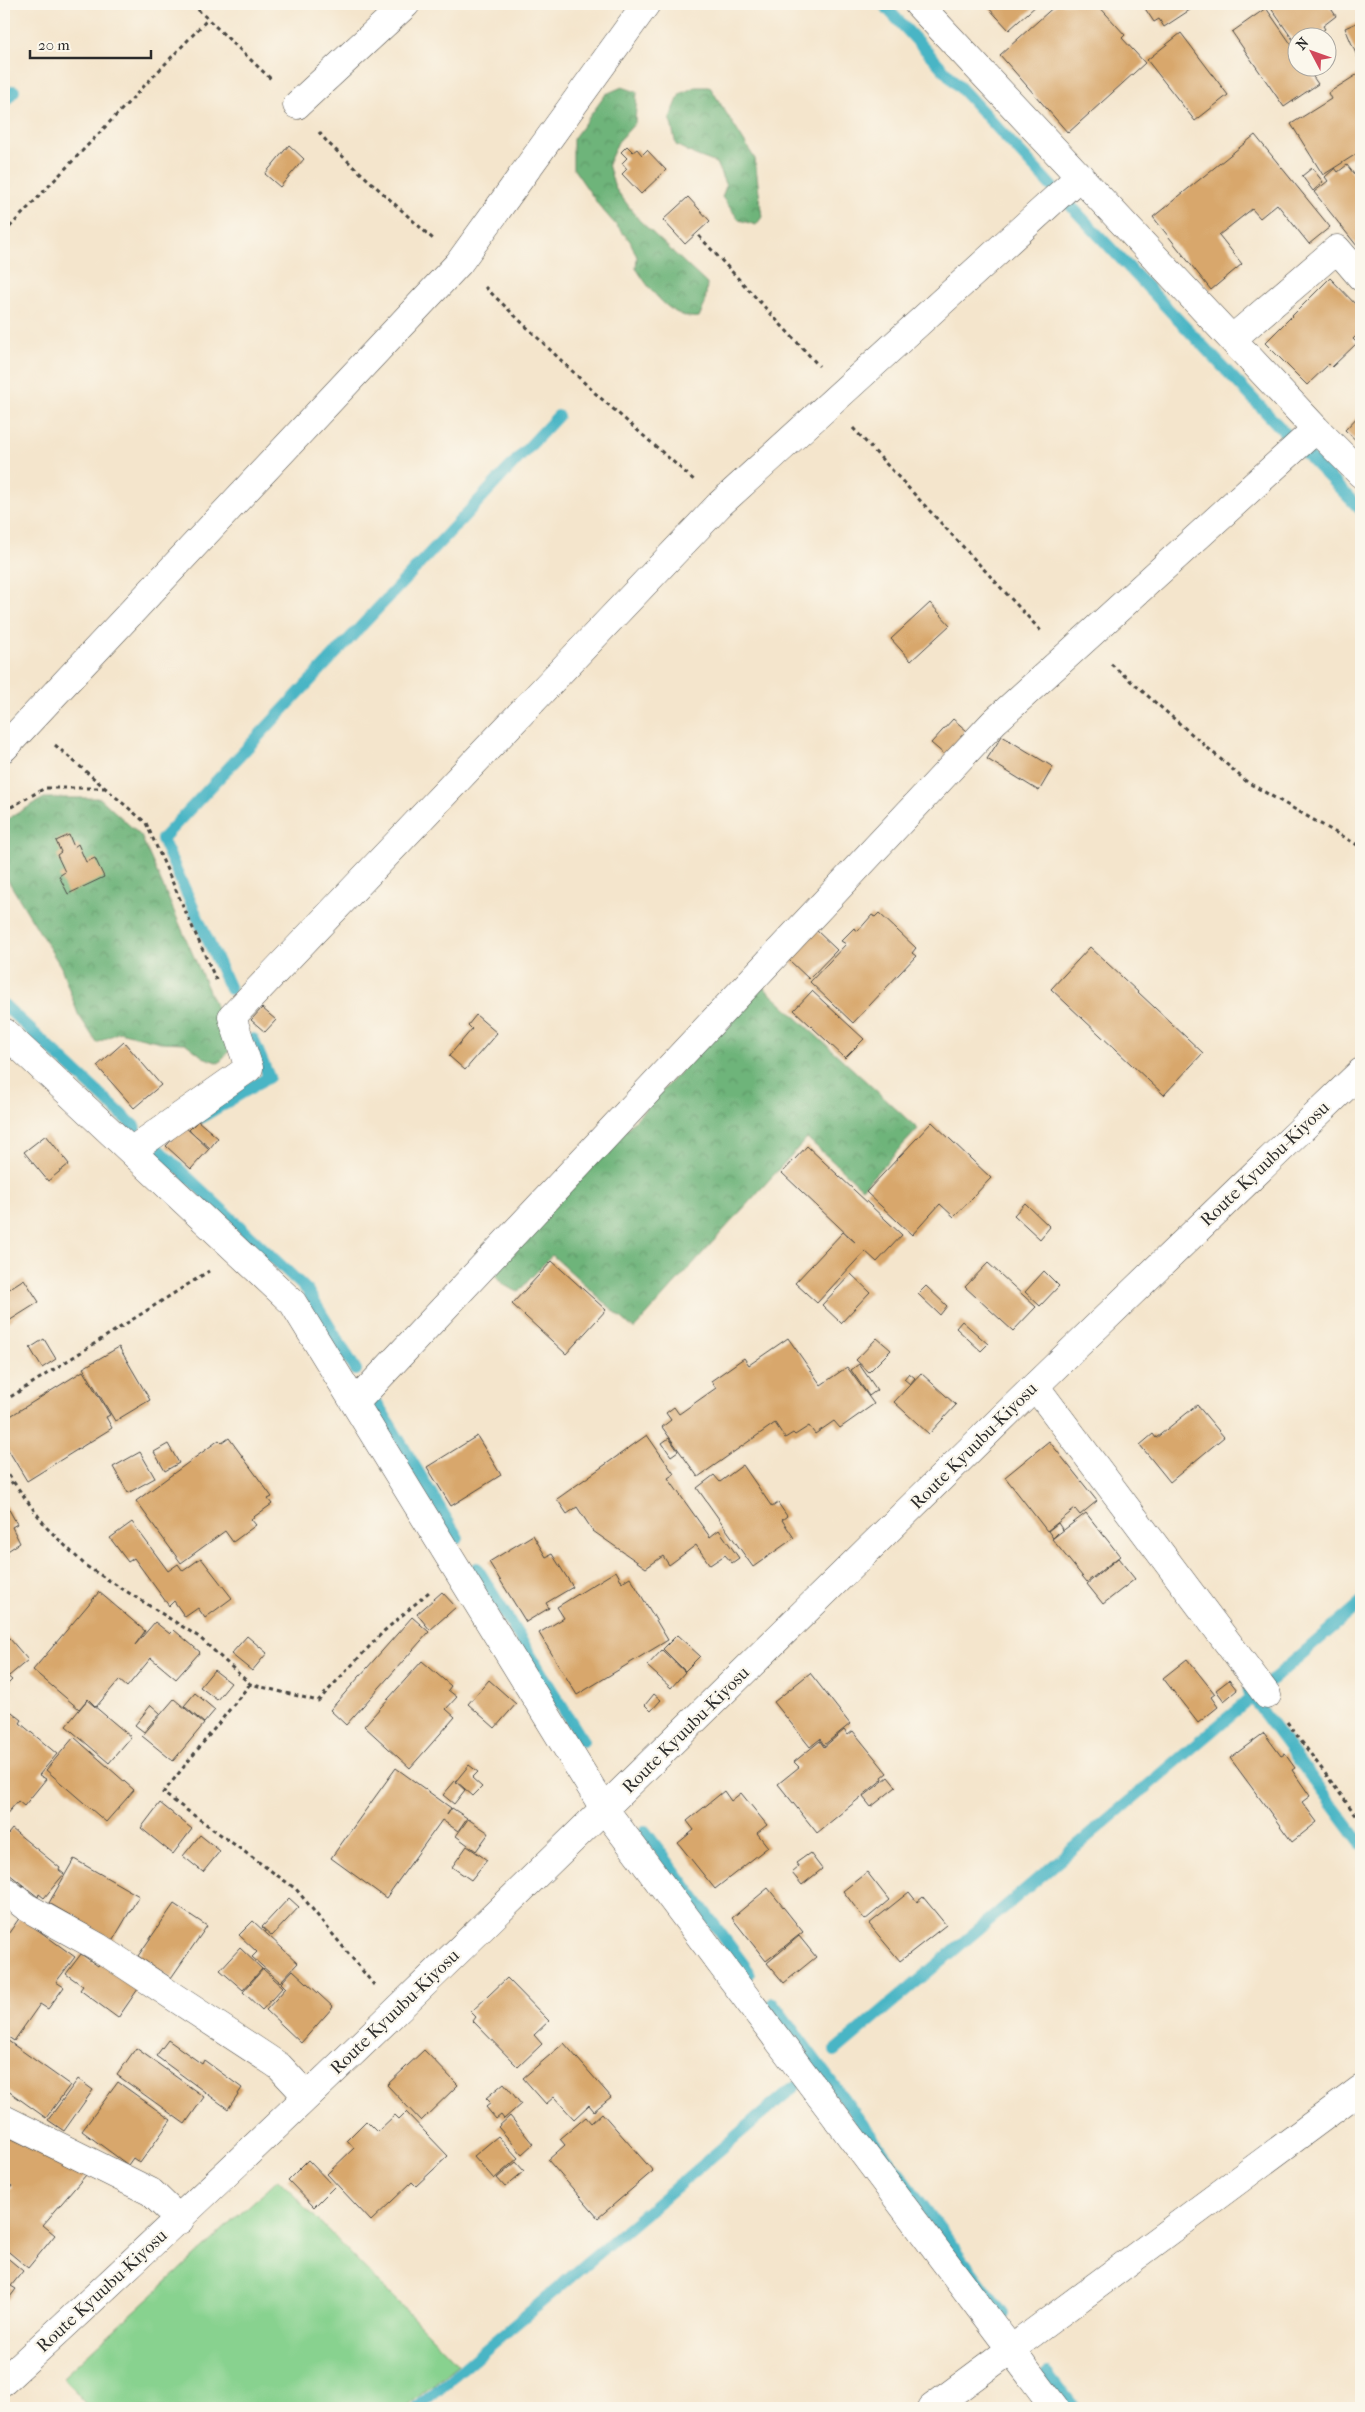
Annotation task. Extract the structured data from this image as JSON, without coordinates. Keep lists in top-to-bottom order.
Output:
{
  "streets": {
    "street": ["Route Kyuubu-Kiyosu"]
  },
  "scale_bar": "20 m",
  "north": "top left"
}
